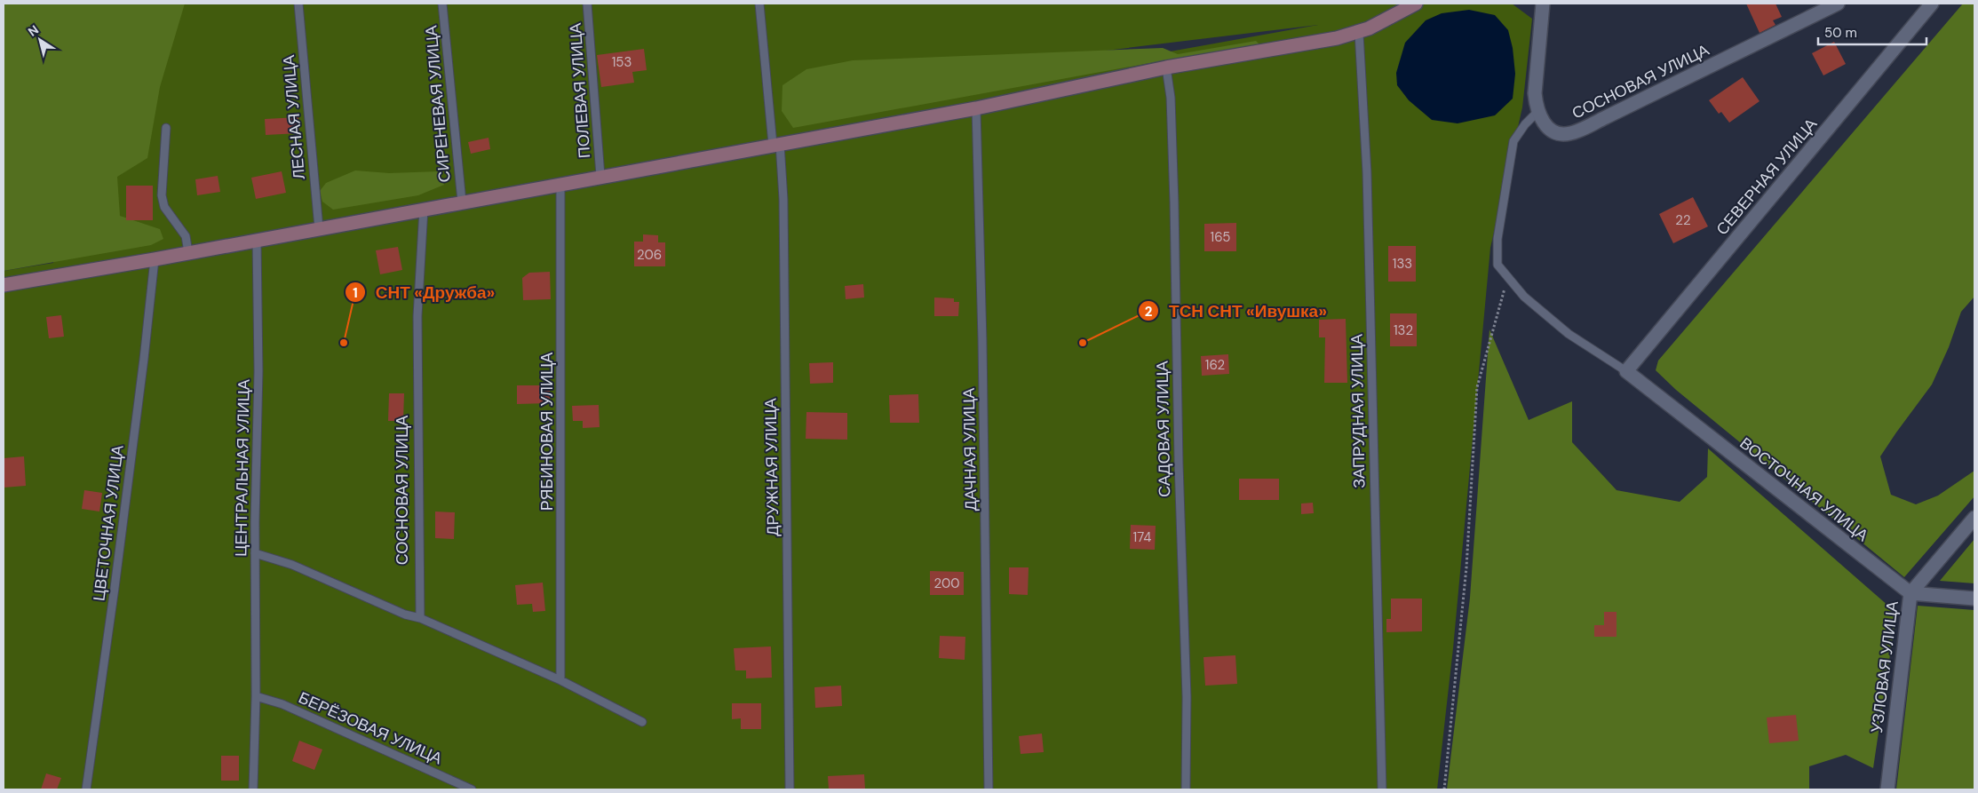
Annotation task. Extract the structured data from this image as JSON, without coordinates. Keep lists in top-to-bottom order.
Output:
{
  "streets": {
    "street": [
      "СОСНОВАЯ УЛИЦА",
      "СЕВЕРНАЯ УЛИЦА",
      "ВОСТОЧНАЯ УЛИЦА",
      "УЗЛОВАЯ УЛИЦА"
    ],
    "lane": [
      "ПОЛЕВАЯ УЛИЦА",
      "СИРЕНЕВАЯ УЛИЦА",
      "ЛЕСНАЯ УЛИЦА",
      "ЗАПРУДНАЯ УЛИЦА",
      "САДОВАЯ УЛИЦА",
      "РЯБИНОВАЯ УЛИЦА",
      "ДАЧНАЯ УЛИЦА",
      "ДРУЖНАЯ УЛИЦА",
      "ЦЕНТРАЛЬНАЯ УЛИЦА",
      "ЦВЕТОЧНАЯ УЛИЦА",
      "БЕРЁЗОВАЯ УЛИЦА"
    ]
  },
  "crossings": [
    ["СЕВЕРНАЯ УЛИЦА", "ВОСТОЧНАЯ УЛИЦА"],
    ["ЦЕНТРАЛЬНАЯ УЛИЦА", "БЕРЁЗОВАЯ УЛИЦА"],
    ["ВОСТОЧНАЯ УЛИЦА", "УЗЛОВАЯ УЛИЦА"]
  ],
  "places": ["СНТ «Дружба»", "ТСН СНТ «Ивушка»"],
  "house_numbers": [
    "153",
    "22",
    "165",
    "206",
    "133",
    "132",
    "162",
    "174",
    "200"
  ],
  "scale_bar": "50 m",
  "north": "top left"
}
